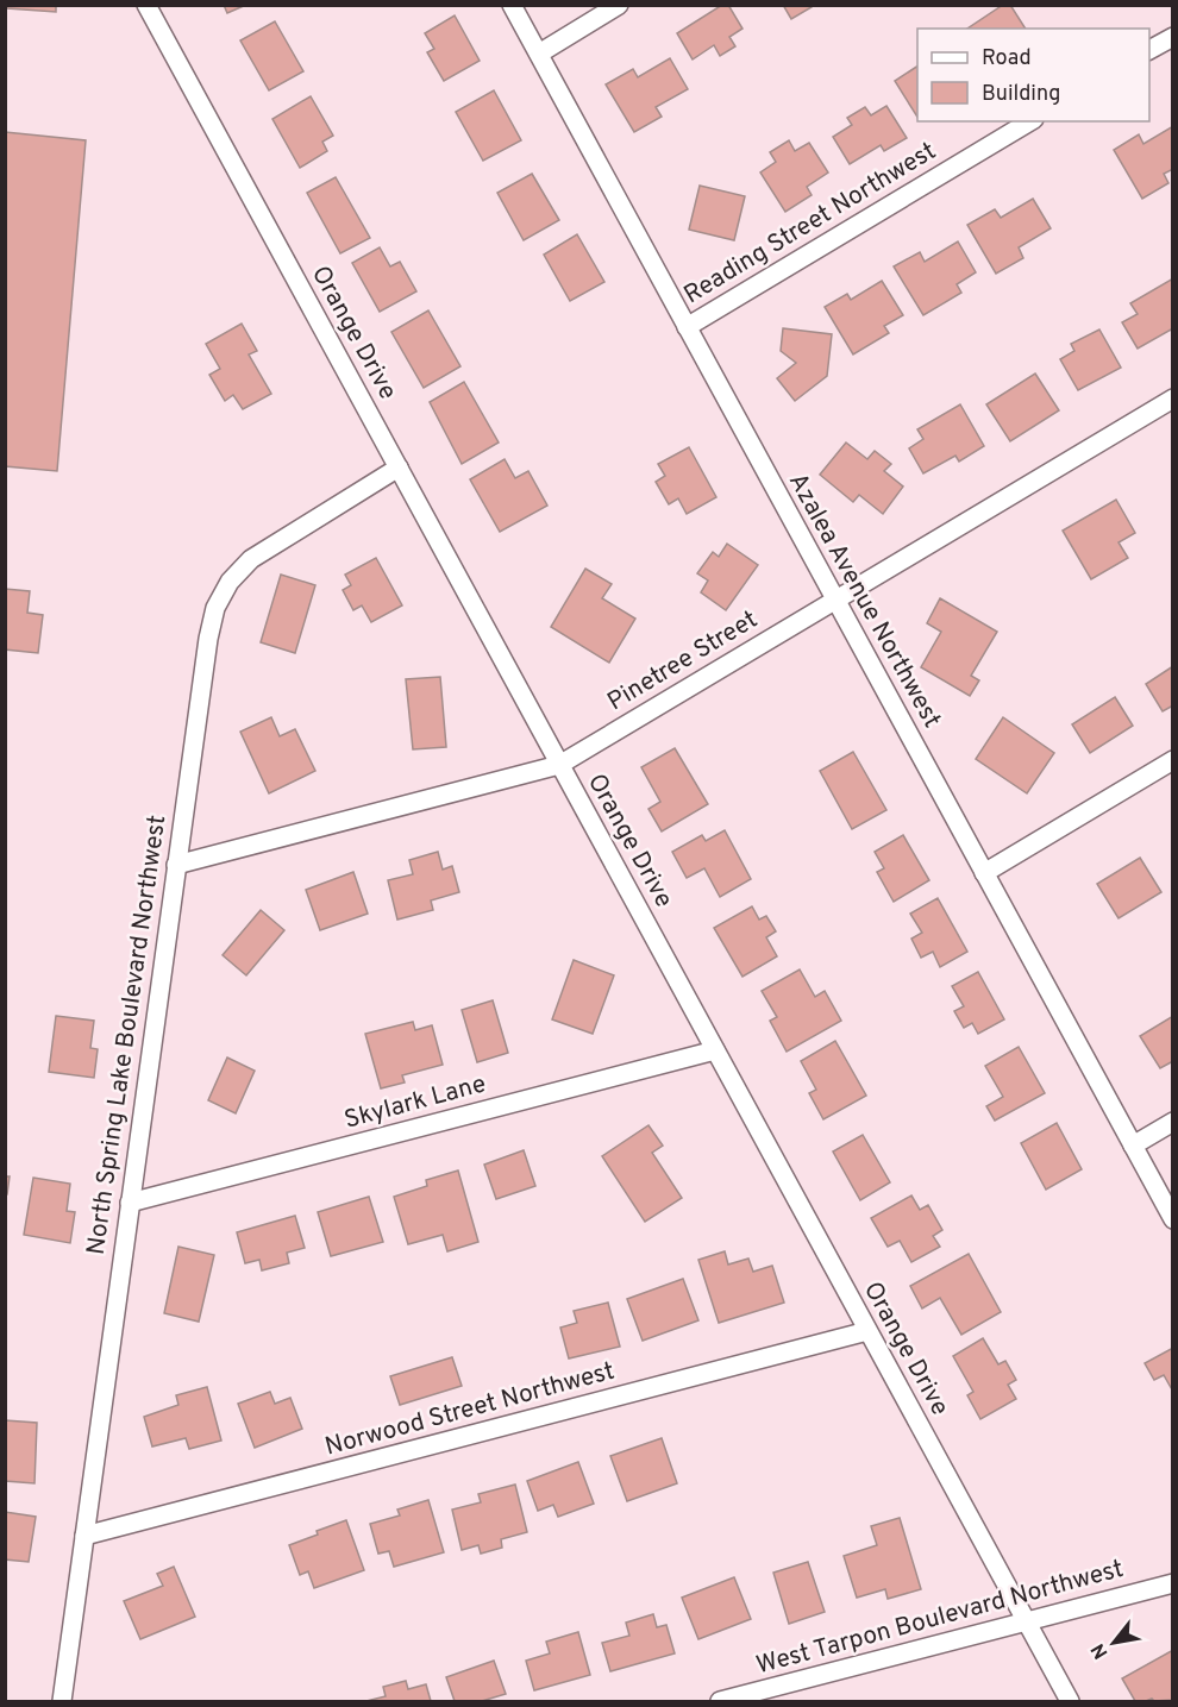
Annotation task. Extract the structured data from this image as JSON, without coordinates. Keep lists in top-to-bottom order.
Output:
{
  "streets": {
    "street": [
      "Reading Street Northwest",
      "Orange Drive",
      "Azalea Avenue Northwest",
      "Pinetree Street",
      "North Spring Lake Boulevard Northwest",
      "Skylark Lane",
      "Norwood Street Northwest",
      "West Tarpon Boulevard Northwest"
    ]
  },
  "crossings": [
    ["Reading Street Northwest", "Azalea Avenue Northwest"],
    ["Orange Drive", "Pinetree Street"],
    ["Orange Drive", "North Spring Lake Boulevard Northwest"],
    ["Orange Drive", "Skylark Lane"],
    ["Orange Drive", "Norwood Street Northwest"],
    ["Orange Drive", "West Tarpon Boulevard Northwest"],
    ["Azalea Avenue Northwest", "Pinetree Street"],
    ["Pinetree Street", "North Spring Lake Boulevard Northwest"],
    ["North Spring Lake Boulevard Northwest", "Skylark Lane"],
    ["North Spring Lake Boulevard Northwest", "Norwood Street Northwest"]
  ],
  "legend": ["Road", "Building"],
  "north": "bottom left"
}
